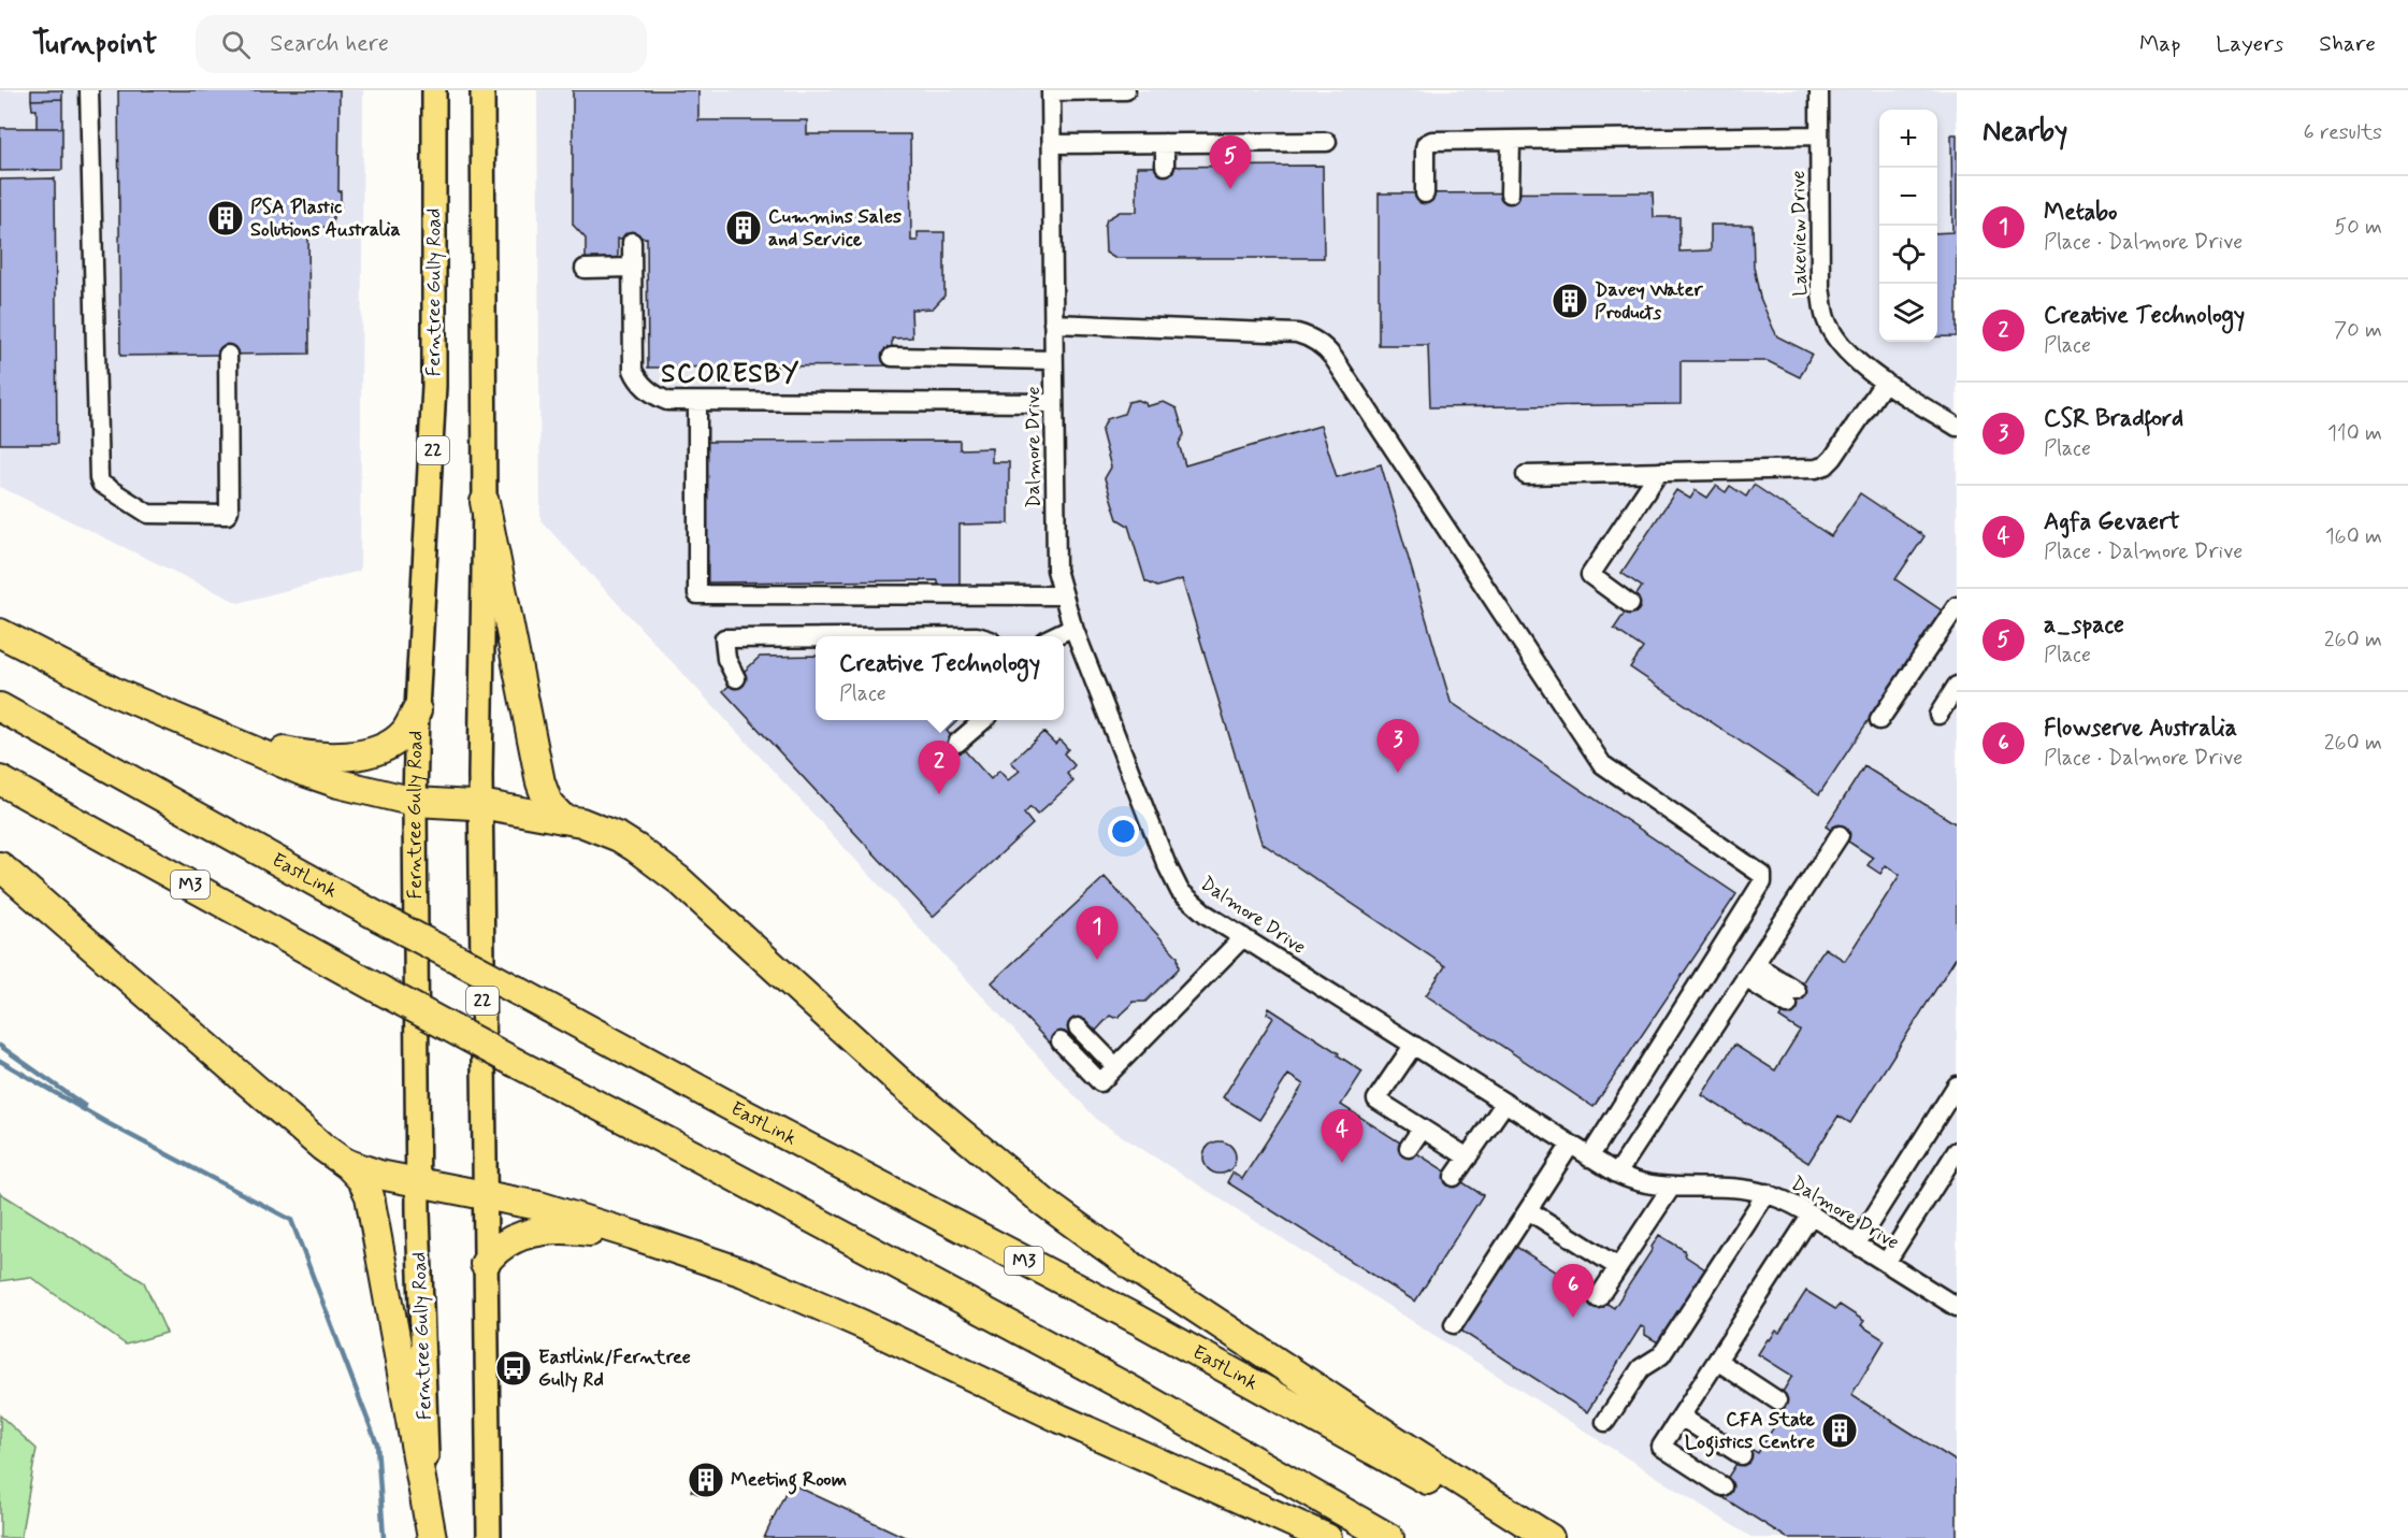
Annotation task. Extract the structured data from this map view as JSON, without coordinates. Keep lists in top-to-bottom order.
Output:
{
  "streets": {
    "highway": ["EastLink", "M3"],
    "main road": ["Ferntree Gully Road", "22"],
    "street": ["Lakeview Drive", "Dalmore Drive"]
  },
  "districts": ["SCORESBY"],
  "places": {
    "building": [
      "PSA Plastic Solutions Australia",
      "Cummins Sales and Service",
      "Davey Water Products",
      "CFA State Logistics Centre",
      "Meeting Room"
    ],
    "bus stop": ["Eastlink/Ferntree Gully Rd"]
  },
  "page": {
    "header": "Turnpoint",
    "search": "Search here",
    "nav": ["Map", "Layers", "Share"],
    "heading": ["Nearby", "6 results"],
    "map_buttons": ["+", "−"],
    "pins": [
      "5",
      "3",
      "2",
      "1",
      "4",
      "6"
    ],
    "list": [
      {
        "mark": "1",
        "name": "Metabo",
        "note": "Place · Dalmore Drive",
        "value": "50 m"
      },
      {
        "mark": "2",
        "name": "Creative Technology",
        "note": "Place",
        "value": "70 m"
      },
      {
        "mark": "3",
        "name": "CSR Bradford",
        "note": "Place",
        "value": "110 m"
      },
      {
        "mark": "4",
        "name": "Agfa Gevaert",
        "note": "Place · Dalmore Drive",
        "value": "160 m"
      },
      {
        "mark": "5",
        "name": "a_space",
        "note": "Place",
        "value": "260 m"
      },
      {
        "mark": "6",
        "name": "Flowserve Australia",
        "note": "Place · Dalmore Drive",
        "value": "260 m"
      }
    ],
    "popup": ["Creative Technology", "Place"]
  }
}
